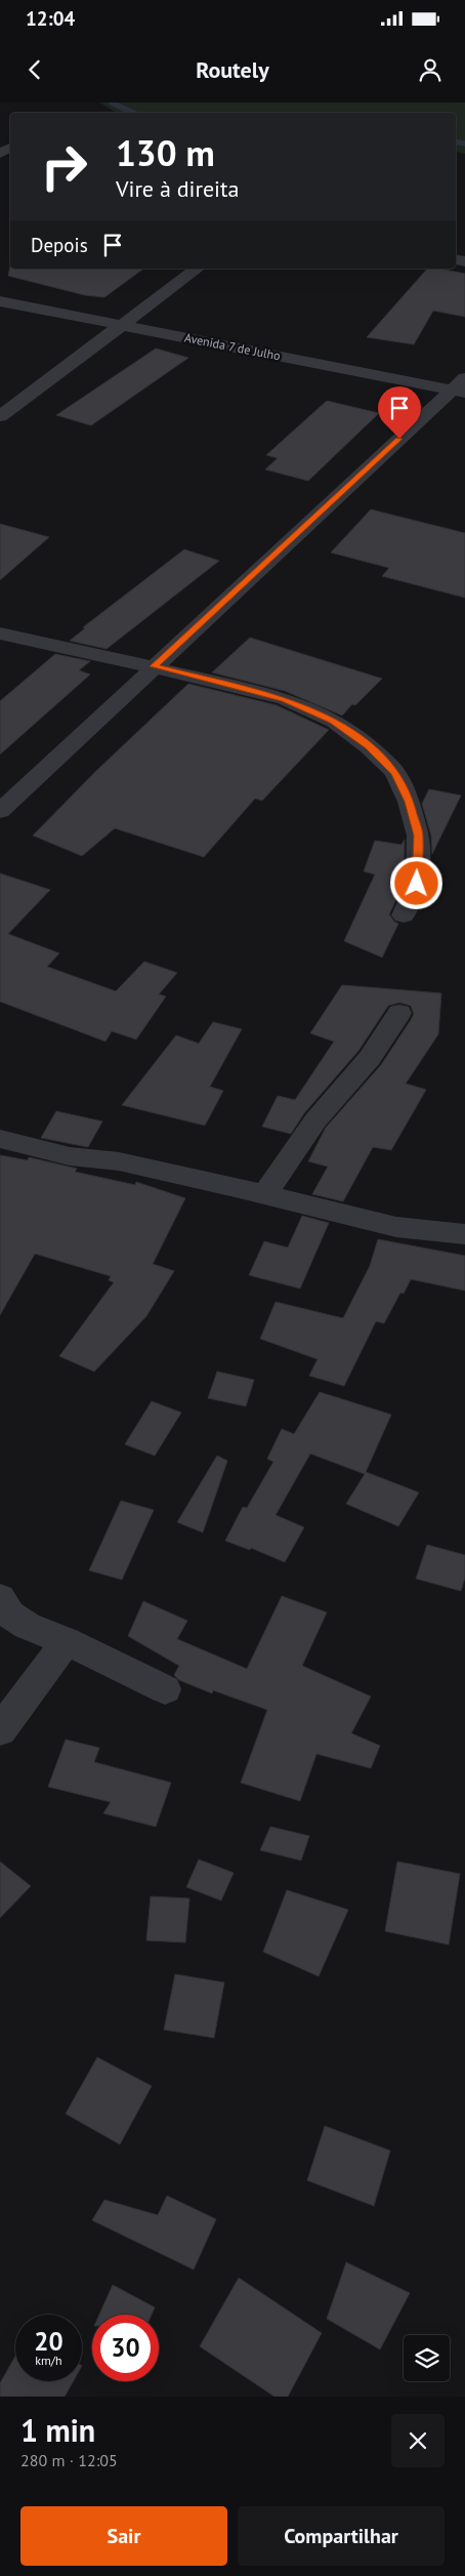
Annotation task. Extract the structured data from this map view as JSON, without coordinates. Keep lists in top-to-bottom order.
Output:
{
  "streets": {
    "street": ["Avenida 7 de Julho"]
  },
  "page": {
    "status": "12:04",
    "header": "Routely",
    "turn": ["130 m", "Vire à direita"],
    "then": "Depois",
    "speed": "20 km/h",
    "limit": "30",
    "heading": ["1 min", "280 m · 12:05"],
    "buttons": ["Sair", "Compartilhar"]
  }
}
